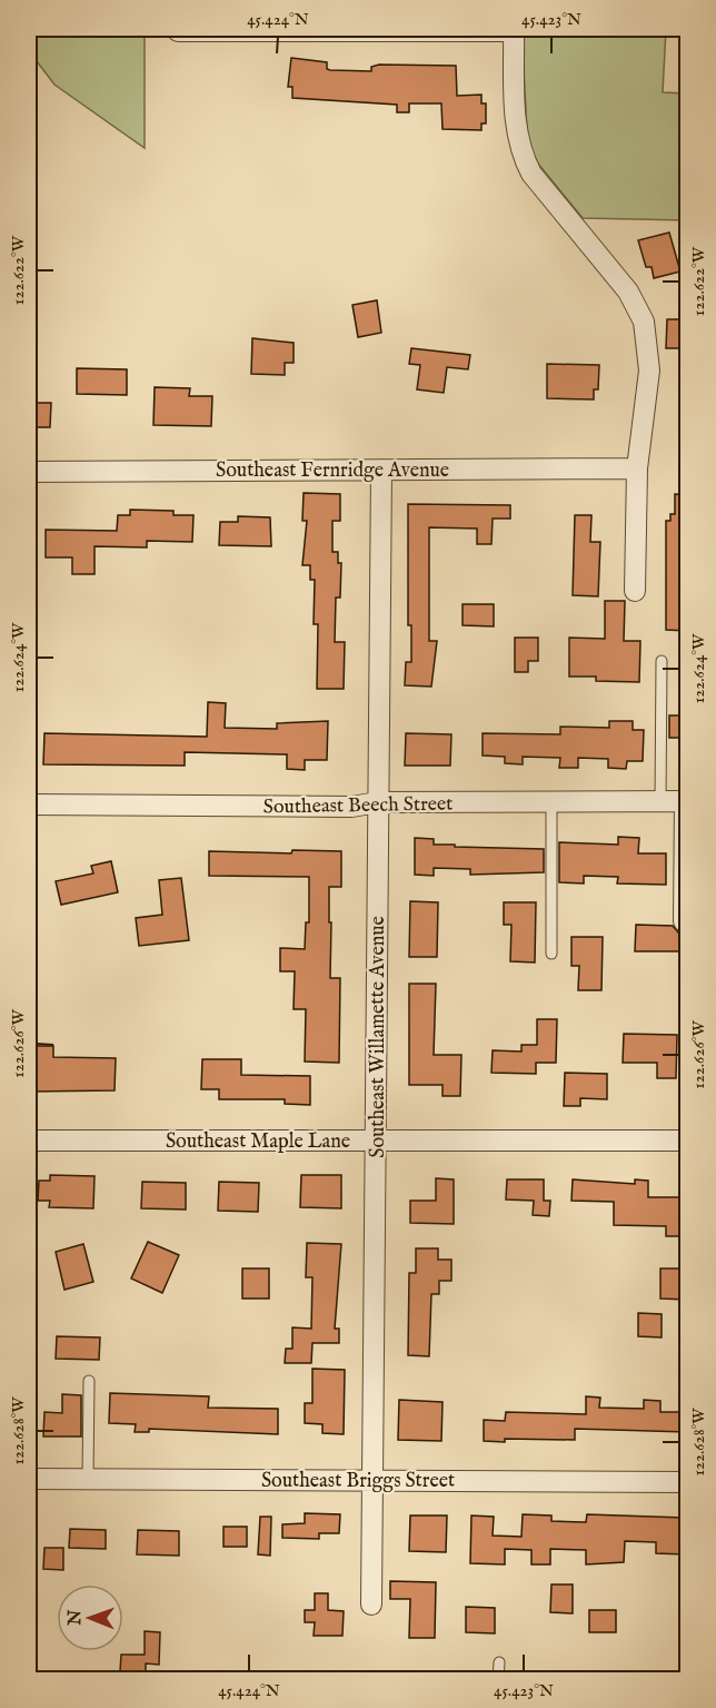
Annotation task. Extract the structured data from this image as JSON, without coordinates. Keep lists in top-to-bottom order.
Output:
{
  "streets": {
    "street": [
      "Southeast Fernridge Avenue",
      "Southeast Beech Street",
      "Southeast Willamette Avenue",
      "Southeast Maple Lane",
      "Southeast Briggs Street"
    ]
  },
  "crossings": [
    ["Southeast Fernridge Avenue", "Southeast Willamette Avenue"],
    ["Southeast Beech Street", "Southeast Willamette Avenue"],
    ["Southeast Willamette Avenue", "Southeast Maple Lane"],
    ["Southeast Willamette Avenue", "Southeast Briggs Street"]
  ],
  "north": "left",
  "coordinates": [
    "45.424°N",
    "45.423°N",
    "122.622°W",
    "122.624°W",
    "122.626°W",
    "122.628°W"
  ]
}
